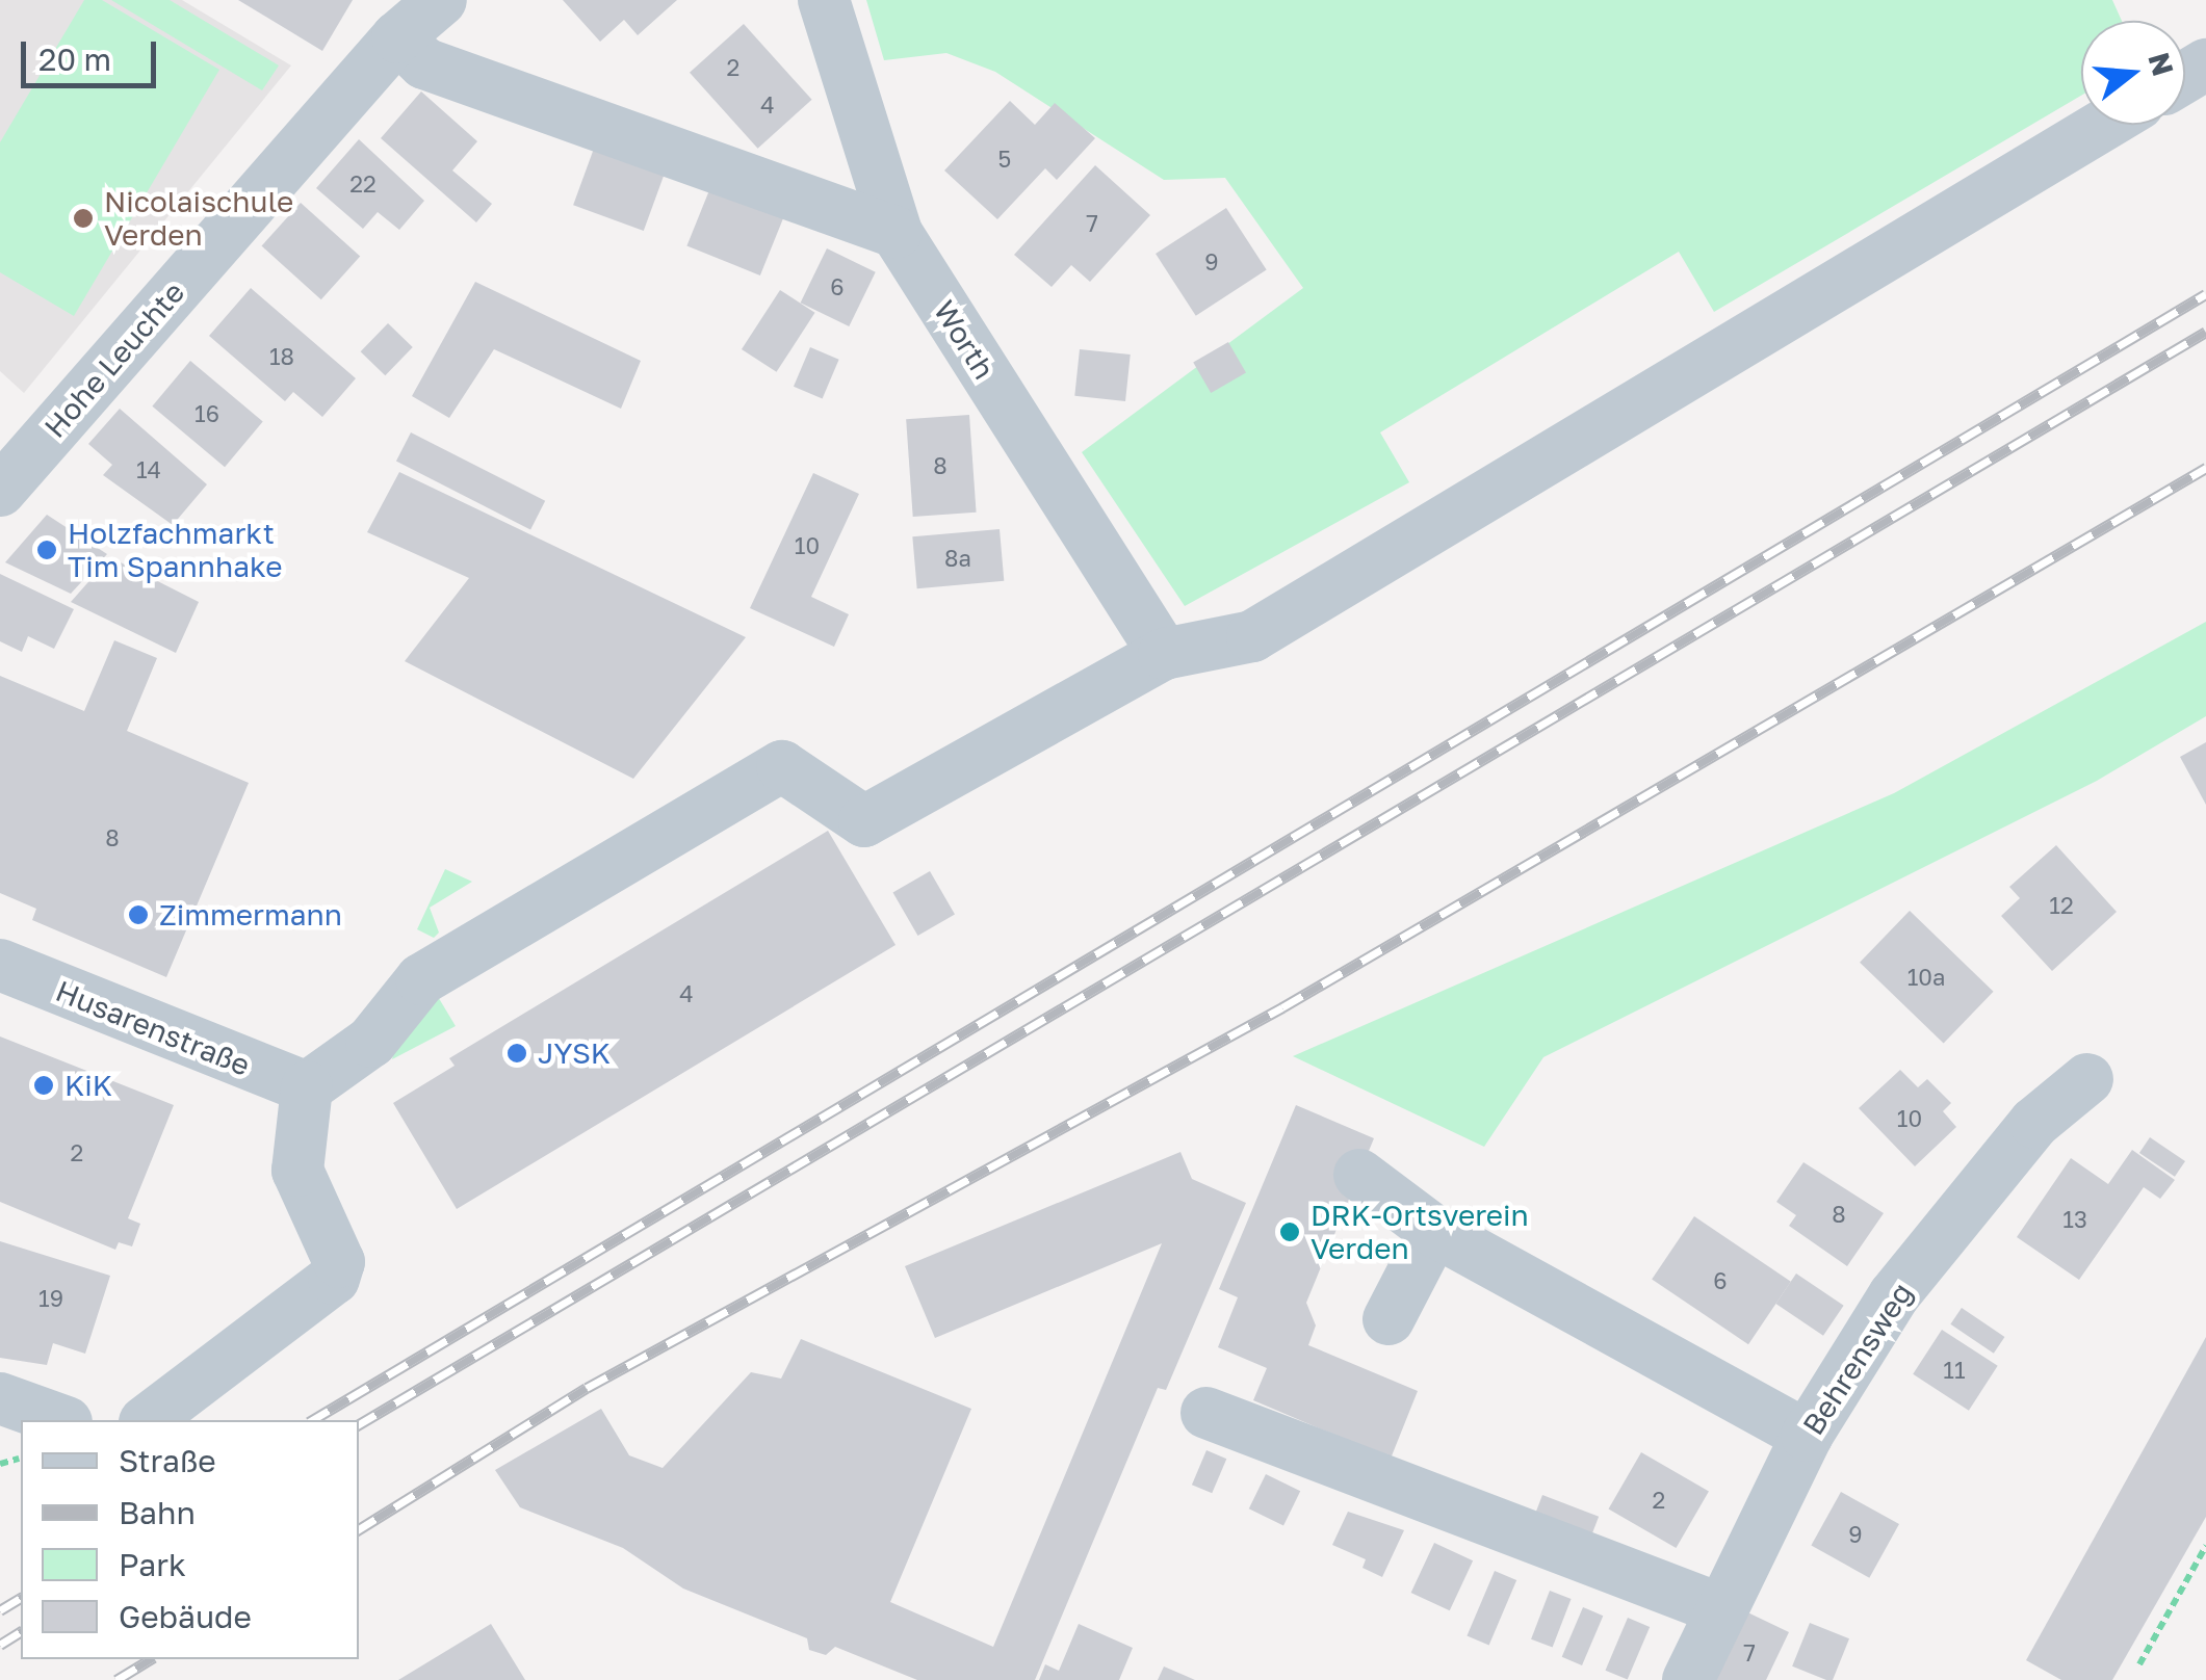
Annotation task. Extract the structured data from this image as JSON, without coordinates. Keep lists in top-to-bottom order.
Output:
{
  "streets": {
    "street": [
      "Worth",
      "Hohe Leuchte",
      "Husarenstraße",
      "Behrensweg"
    ]
  },
  "places": [
    "Nicolaischule Verden",
    "Holzfachmarkt Tim Spannhake",
    "Zimmermann",
    "JYSK",
    "KiK",
    "DRK-Ortsverein Verden"
  ],
  "house_numbers": [
    "2",
    "4",
    "5",
    "22",
    "7",
    "9",
    "6",
    "18",
    "16",
    "8",
    "14",
    "10",
    "8a",
    "8",
    "12",
    "10a",
    "4",
    "10",
    "2",
    "8",
    "13",
    "6",
    "19",
    "11",
    "2",
    "9",
    "7"
  ],
  "legend": [
    "Straße",
    "Bahn",
    "Park",
    "Gebäude"
  ],
  "scale_bar": "20 m",
  "north": "right"
}
